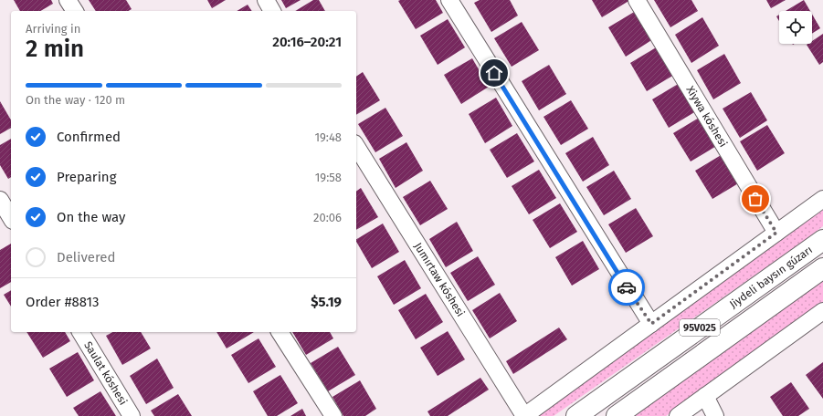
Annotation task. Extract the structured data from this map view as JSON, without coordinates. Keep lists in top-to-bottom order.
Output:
{
  "streets": {
    "main road": ["Jiydeli baysın gúzarı", "95V025"],
    "street": ["Xiywa kóshesi", "Jumırtaw kóshesi", "Saulat kóshesi"]
  },
  "page": {
    "heading": ["2 min", "Arriving in", "20:16–20:21"],
    "panel": ["Order #8813", "$5.19"],
    "bar": "On the way · 120 m",
    "list": [
      ["Confirmed", "19:48"],
      ["Preparing", "19:58"],
      ["On the way", "20:06"],
      "Delivered"
    ]
  }
}
